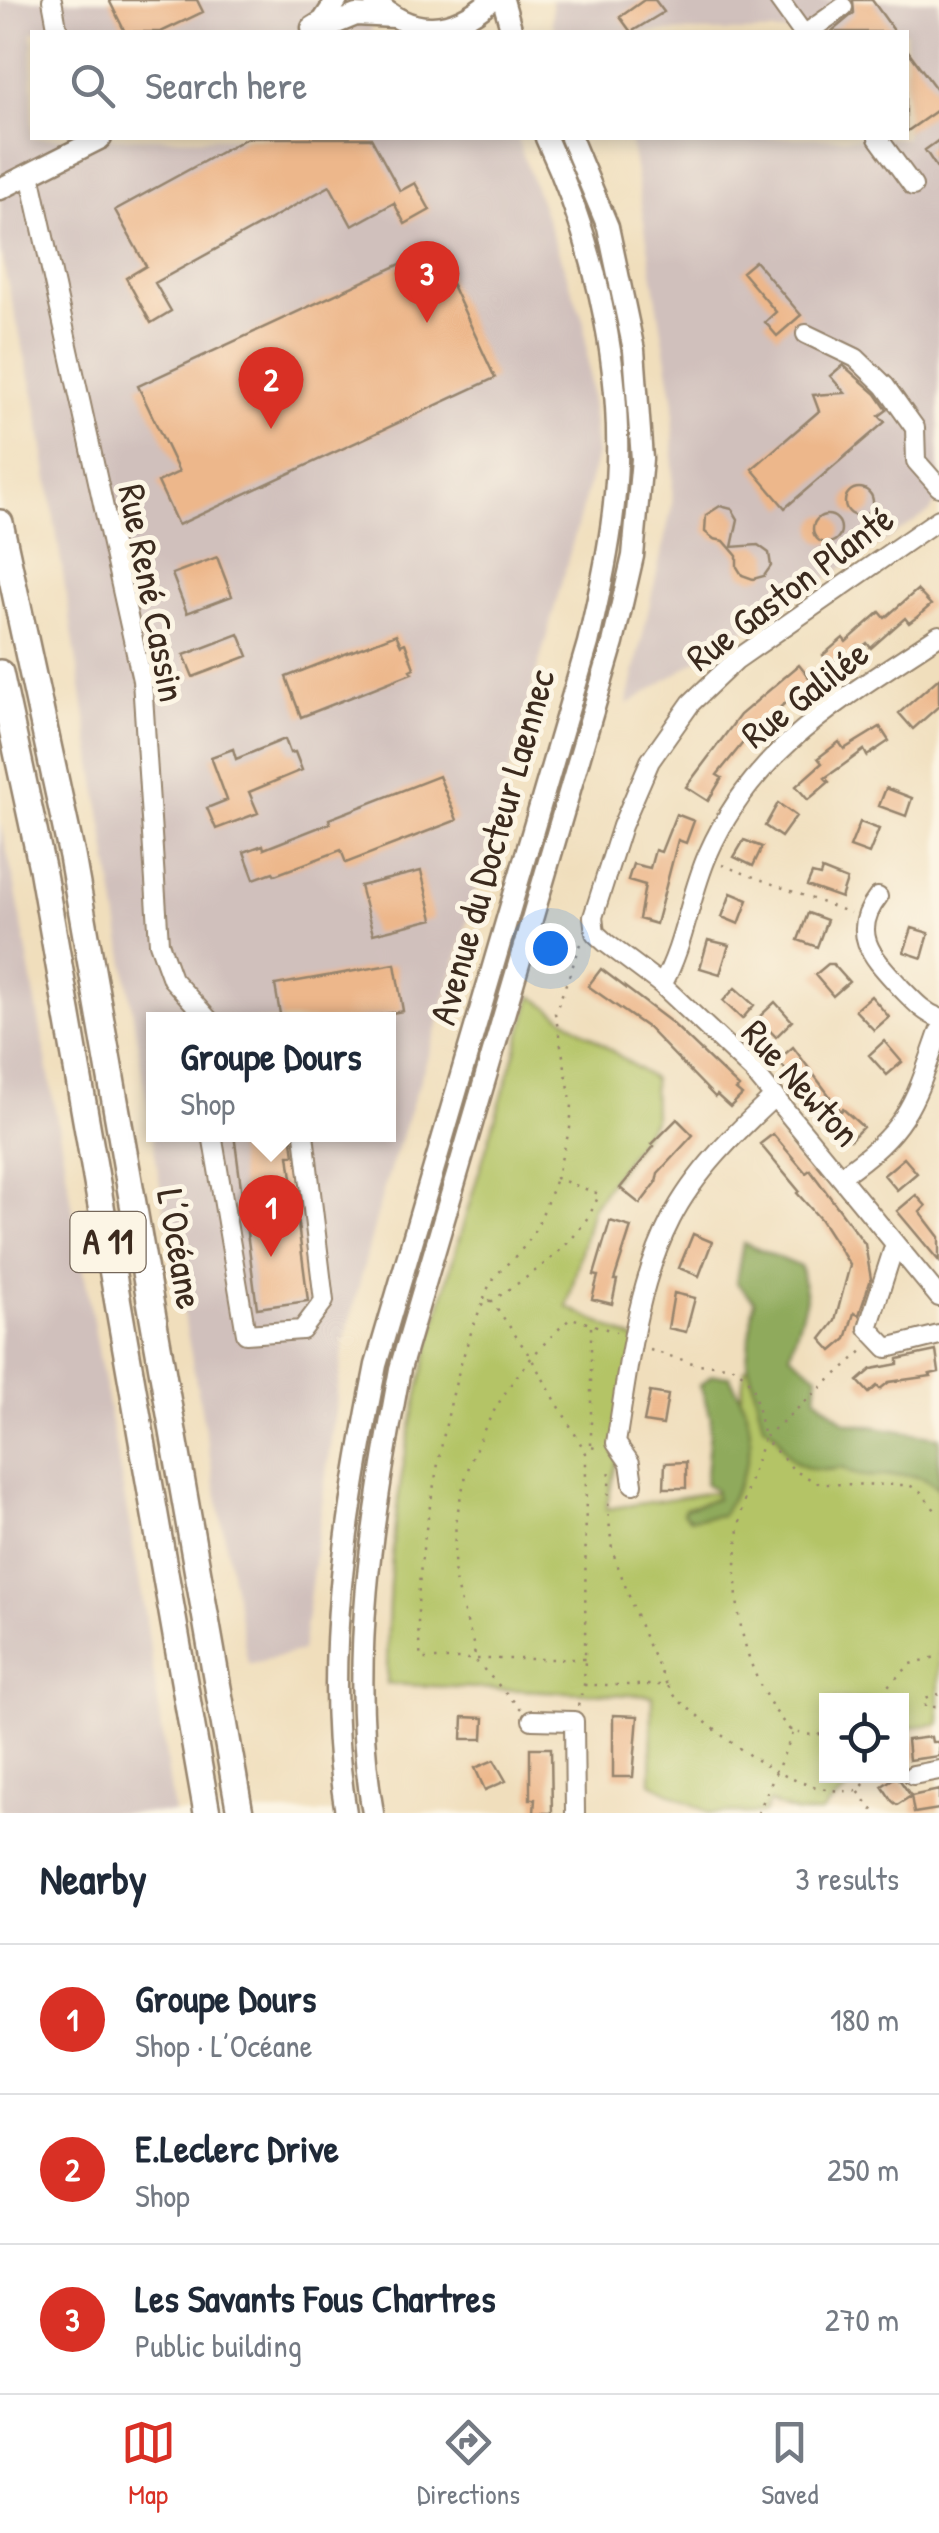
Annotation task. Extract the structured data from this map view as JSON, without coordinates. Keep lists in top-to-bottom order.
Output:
{
  "streets": {
    "highway": ["A 11", "L’Océane"],
    "main road": ["Avenue du Docteur Laennec"],
    "street": [
      "Rue Gaston Planté",
      "Rue René Cassin",
      "Rue Galilée",
      "Rue Newton"
    ]
  },
  "crossings": [
    ["Rue Gaston Planté", "Rue Newton"],
    ["Rue Galilée", "Rue Newton"]
  ],
  "page": {
    "search": "Search here",
    "pins": ["3", "2", "1"],
    "popup": ["Groupe Dours", "Shop"],
    "heading": ["Nearby", "3 results"],
    "list": [
      {
        "mark": "1",
        "name": "Groupe Dours",
        "note": "Shop · L’Océane",
        "value": "180 m"
      },
      {
        "mark": "2",
        "name": "E.Leclerc Drive",
        "note": "Shop",
        "value": "250 m"
      },
      {
        "mark": "3",
        "name": "Les Savants Fous Chartres",
        "note": "Public building",
        "value": "270 m"
      }
    ],
    "nav": ["Map", "Directions", "Saved"]
  }
}
